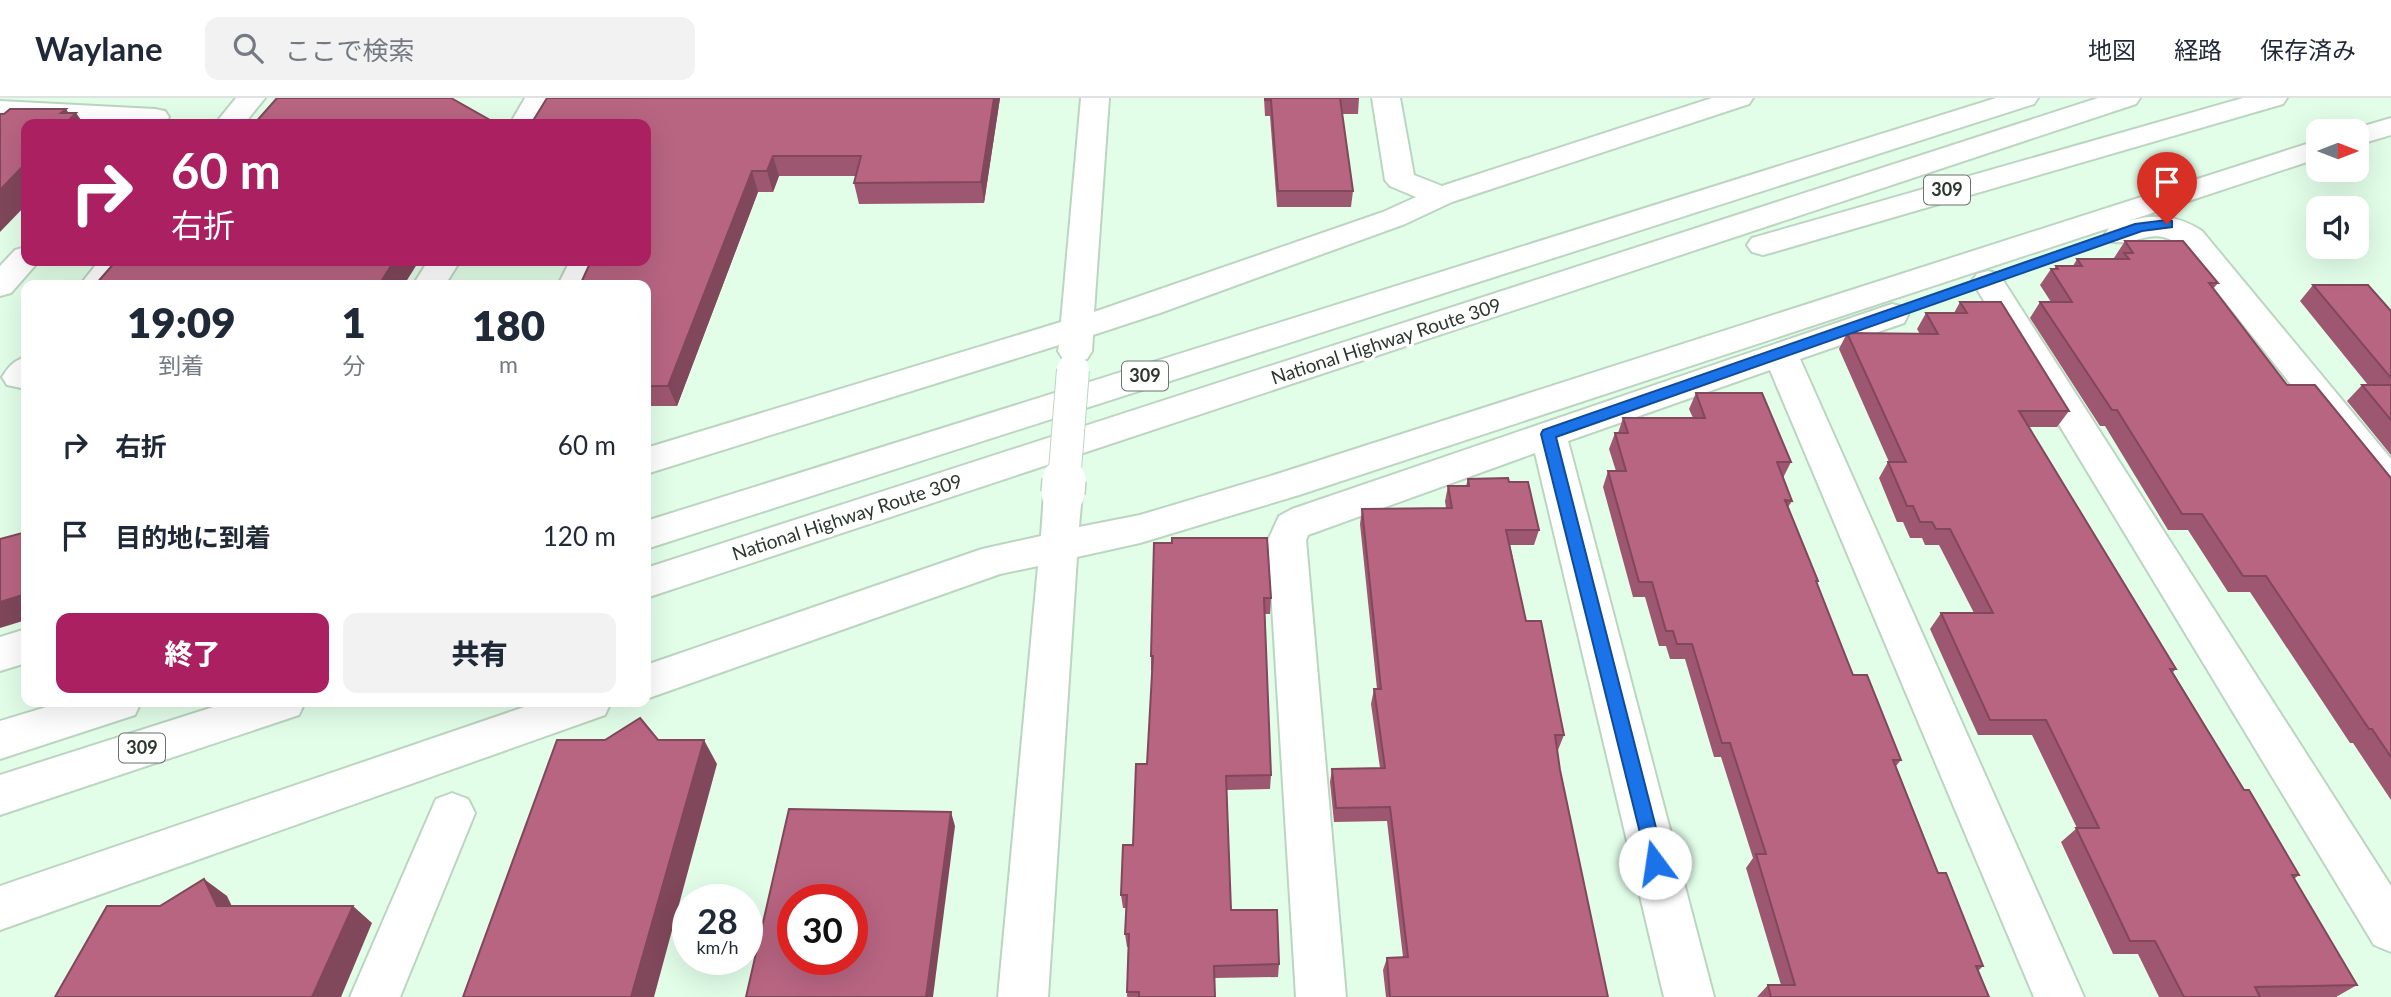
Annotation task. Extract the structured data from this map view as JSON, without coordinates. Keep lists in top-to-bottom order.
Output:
{
  "streets": {
    "main road": ["309", "National Highway Route 309"]
  },
  "crossings": [
    ["309", "National Highway Route 309"]
  ],
  "north": "right",
  "page": {
    "header": "Waylane",
    "search": "ここで検索",
    "nav": ["地図", "経路", "保存済み"],
    "turn": ["60 m", "右折"],
    "eta": [
      "19:09",
      "到着",
      "1",
      "分",
      "180",
      "m"
    ],
    "list": [
      {
        "name": "右折",
        "value": "60 m"
      },
      {
        "name": "目的地に到着",
        "value": "120 m"
      }
    ],
    "buttons": ["終了", "共有"],
    "speed": "28 km/h",
    "limit": "30"
  }
}
